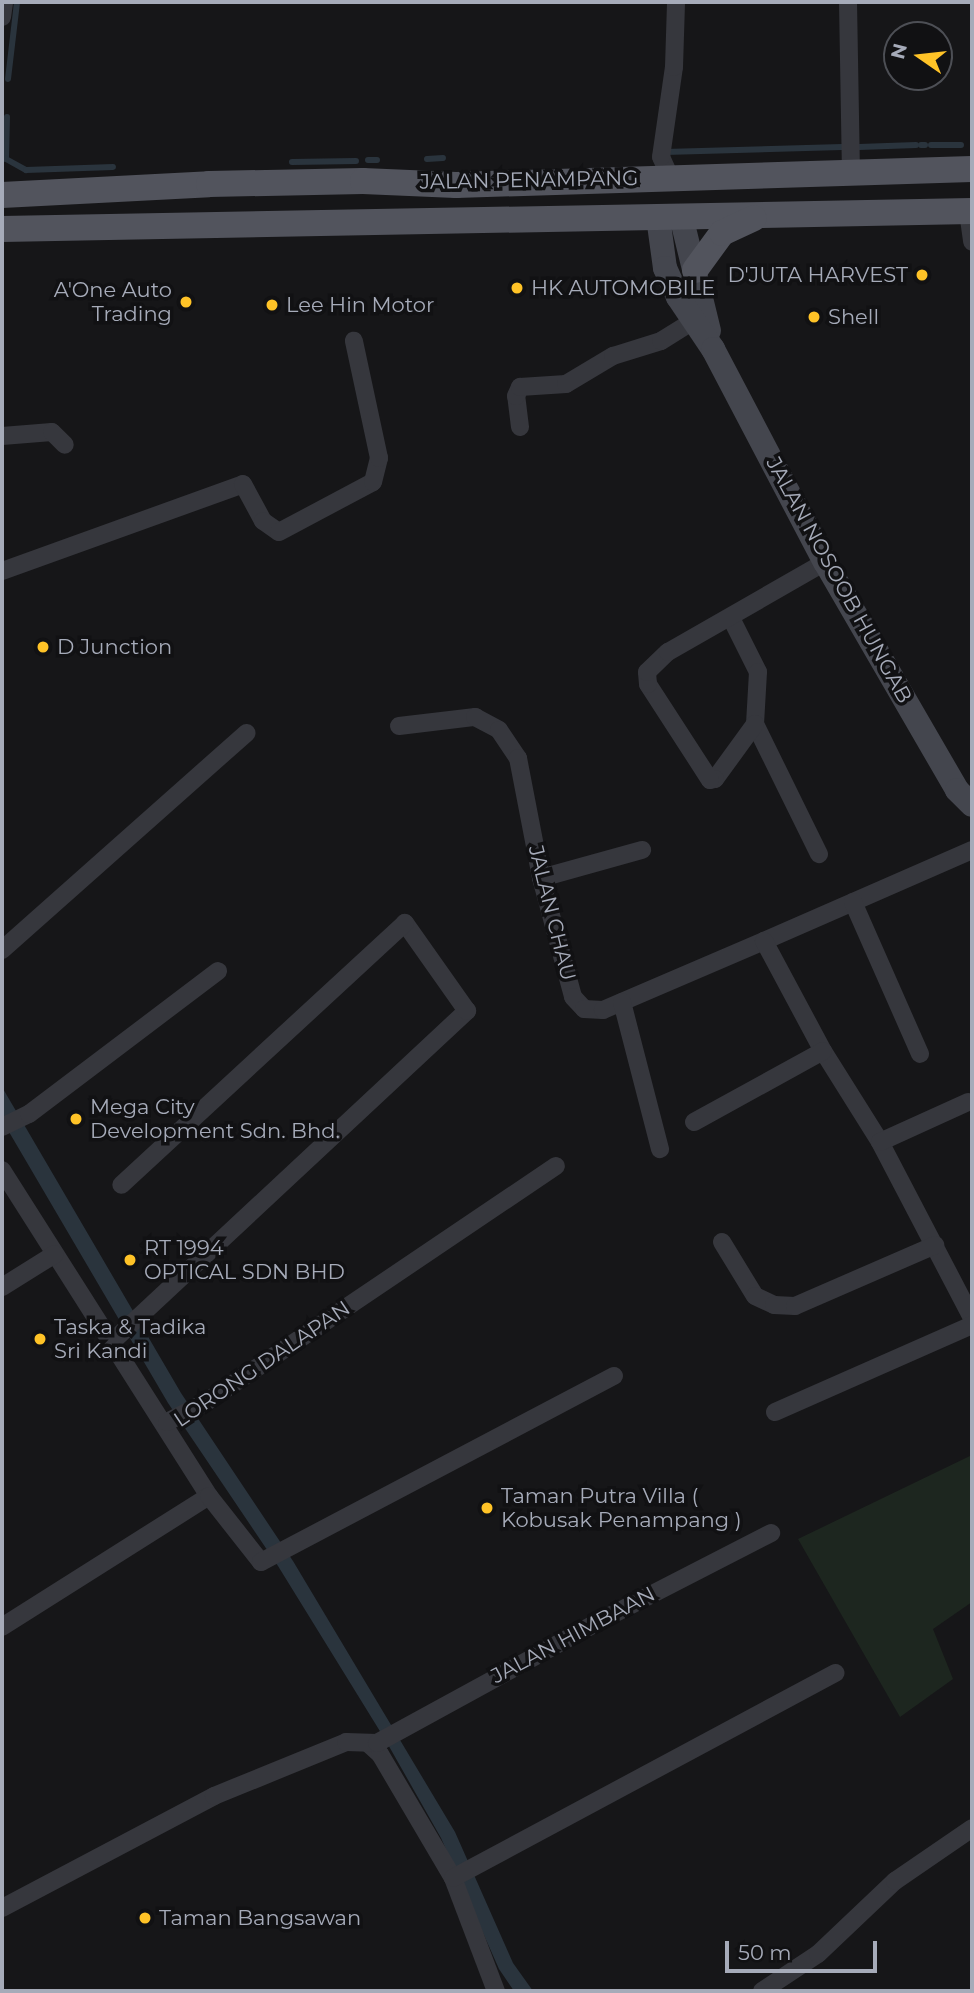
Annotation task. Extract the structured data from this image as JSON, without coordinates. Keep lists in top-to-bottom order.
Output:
{
  "streets": {
    "main road": ["JALAN PENAMPANG", "JALAN NOSOOB HUNGAB"],
    "street": ["JALAN CHAU", "LORONG DALAPAN", "JALAN HIMBAAN"]
  },
  "crossings": [
    ["JALAN PENAMPANG", "JALAN NOSOOB HUNGAB"]
  ],
  "places": [
    "D'JUTA HARVEST",
    "HK AUTOMOBILE",
    "A'One Auto Trading",
    "Lee Hin Motor",
    "Shell",
    "D Junction",
    "Mega City Development Sdn. Bhd.",
    "RT 1994 OPTICAL SDN BHD",
    "Taska & Tadika Sri Kandi",
    "Taman Putra Villa ( Kobusak Penampang )",
    "Taman Bangsawan"
  ],
  "scale_bar": "50 m",
  "north": "left"
}
